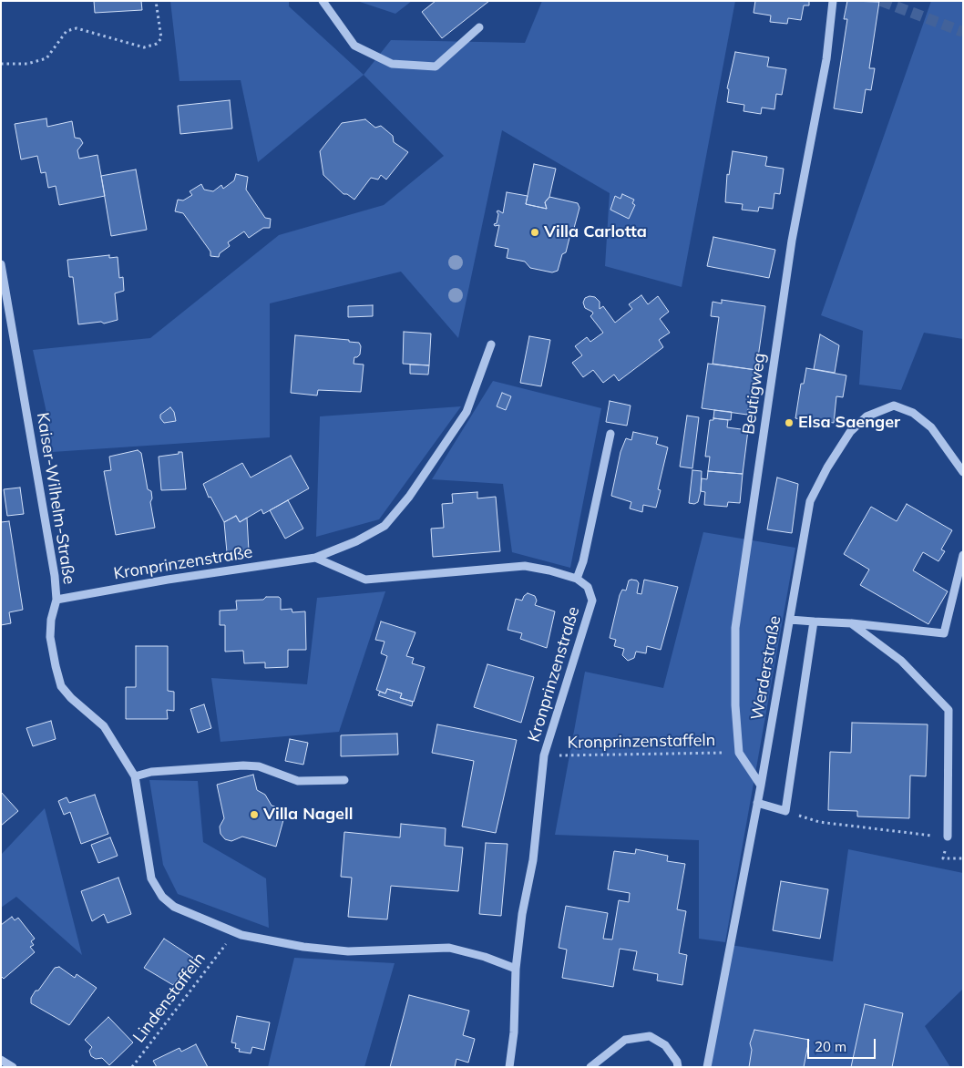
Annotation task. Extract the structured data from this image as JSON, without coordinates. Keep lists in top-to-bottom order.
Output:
{
  "streets": {
    "street": [
      "Beutigweg",
      "Kaiser-Wilhelm-Straße",
      "Kronprinzenstraße",
      "Werderstraße"
    ],
    "path": ["Kronprinzenstaffeln", "Lindenstaffeln"]
  },
  "crossings": [
    ["Beutigweg", "Werderstraße"],
    ["Beutigweg", "Kronprinzenstaffeln"],
    ["Kaiser-Wilhelm-Straße", "Kronprinzenstraße"],
    ["Kronprinzenstraße", "Kronprinzenstaffeln"]
  ],
  "places": ["Villa Carlotta", "Elsa Saenger", "Villa Nagell"],
  "scale_bar": "20 m"
}
